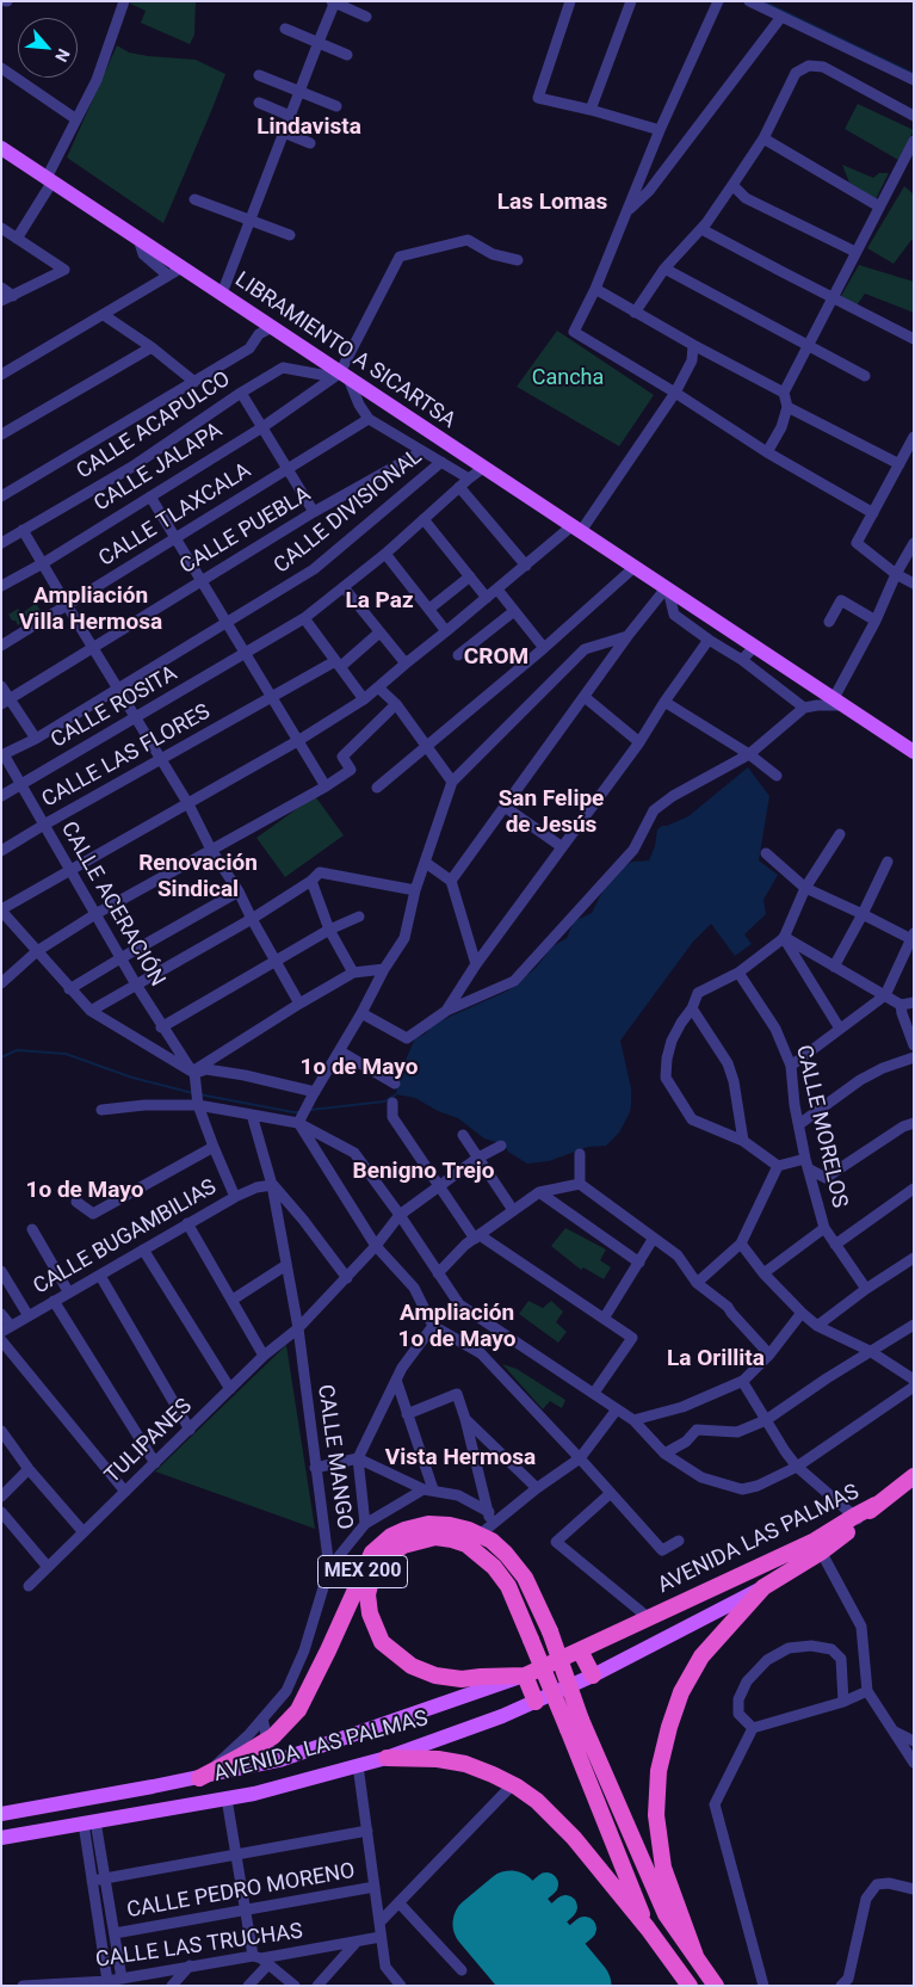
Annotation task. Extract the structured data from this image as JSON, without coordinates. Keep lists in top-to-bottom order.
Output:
{
  "streets": {
    "highway": ["AVENIDA LAS PALMAS", "MEX 200"],
    "main road": ["LIBRAMIENTO A SICARTSA"],
    "street": [
      "CALLE ACAPULCO",
      "CALLE JALAPA",
      "CALLE DIVISIONAL",
      "CALLE TLAXCALA",
      "CALLE PUEBLA",
      "CALLE ROSITA",
      "CALLE LAS FLORES",
      "CALLE ACERACIÓN",
      "CALLE MORELOS",
      "CALLE BUGAMBILIAS",
      "TULIPANES",
      "CALLE MANGO",
      "CALLE PEDRO MORENO",
      "CALLE LAS TRUCHAS"
    ]
  },
  "crossings": [
    ["LIBRAMIENTO A SICARTSA", "CALLE ACAPULCO"],
    ["LIBRAMIENTO A SICARTSA", "CALLE JALAPA"],
    ["LIBRAMIENTO A SICARTSA", "CALLE ROSITA"],
    ["CALLE ACAPULCO", "CALLE JALAPA"],
    ["CALLE DIVISIONAL", "CALLE ACERACIÓN"],
    ["CALLE ROSITA", "CALLE ACERACIÓN"],
    ["CALLE LAS FLORES", "CALLE ACERACIÓN"],
    ["CALLE ACERACIÓN", "CALLE BUGAMBILIAS"],
    ["CALLE BUGAMBILIAS", "CALLE MANGO"],
    ["TULIPANES", "CALLE MANGO"],
    ["CALLE MANGO", "AVENIDA LAS PALMAS"],
    ["CALLE MANGO", "MEX 200"],
    ["AVENIDA LAS PALMAS", "MEX 200"]
  ],
  "districts": [
    "Lindavista",
    "Las Lomas",
    "Ampliación Villa Hermosa",
    "La Paz",
    "CROM",
    "San Felipe de Jesús",
    "Renovación Sindical",
    "1o de Mayo",
    "Benigno Trejo",
    "1o de Mayo",
    "Ampliación 1o de Mayo",
    "La Orillita",
    "Vista Hermosa"
  ],
  "parks": ["Cancha"],
  "north": "bottom right"
}
